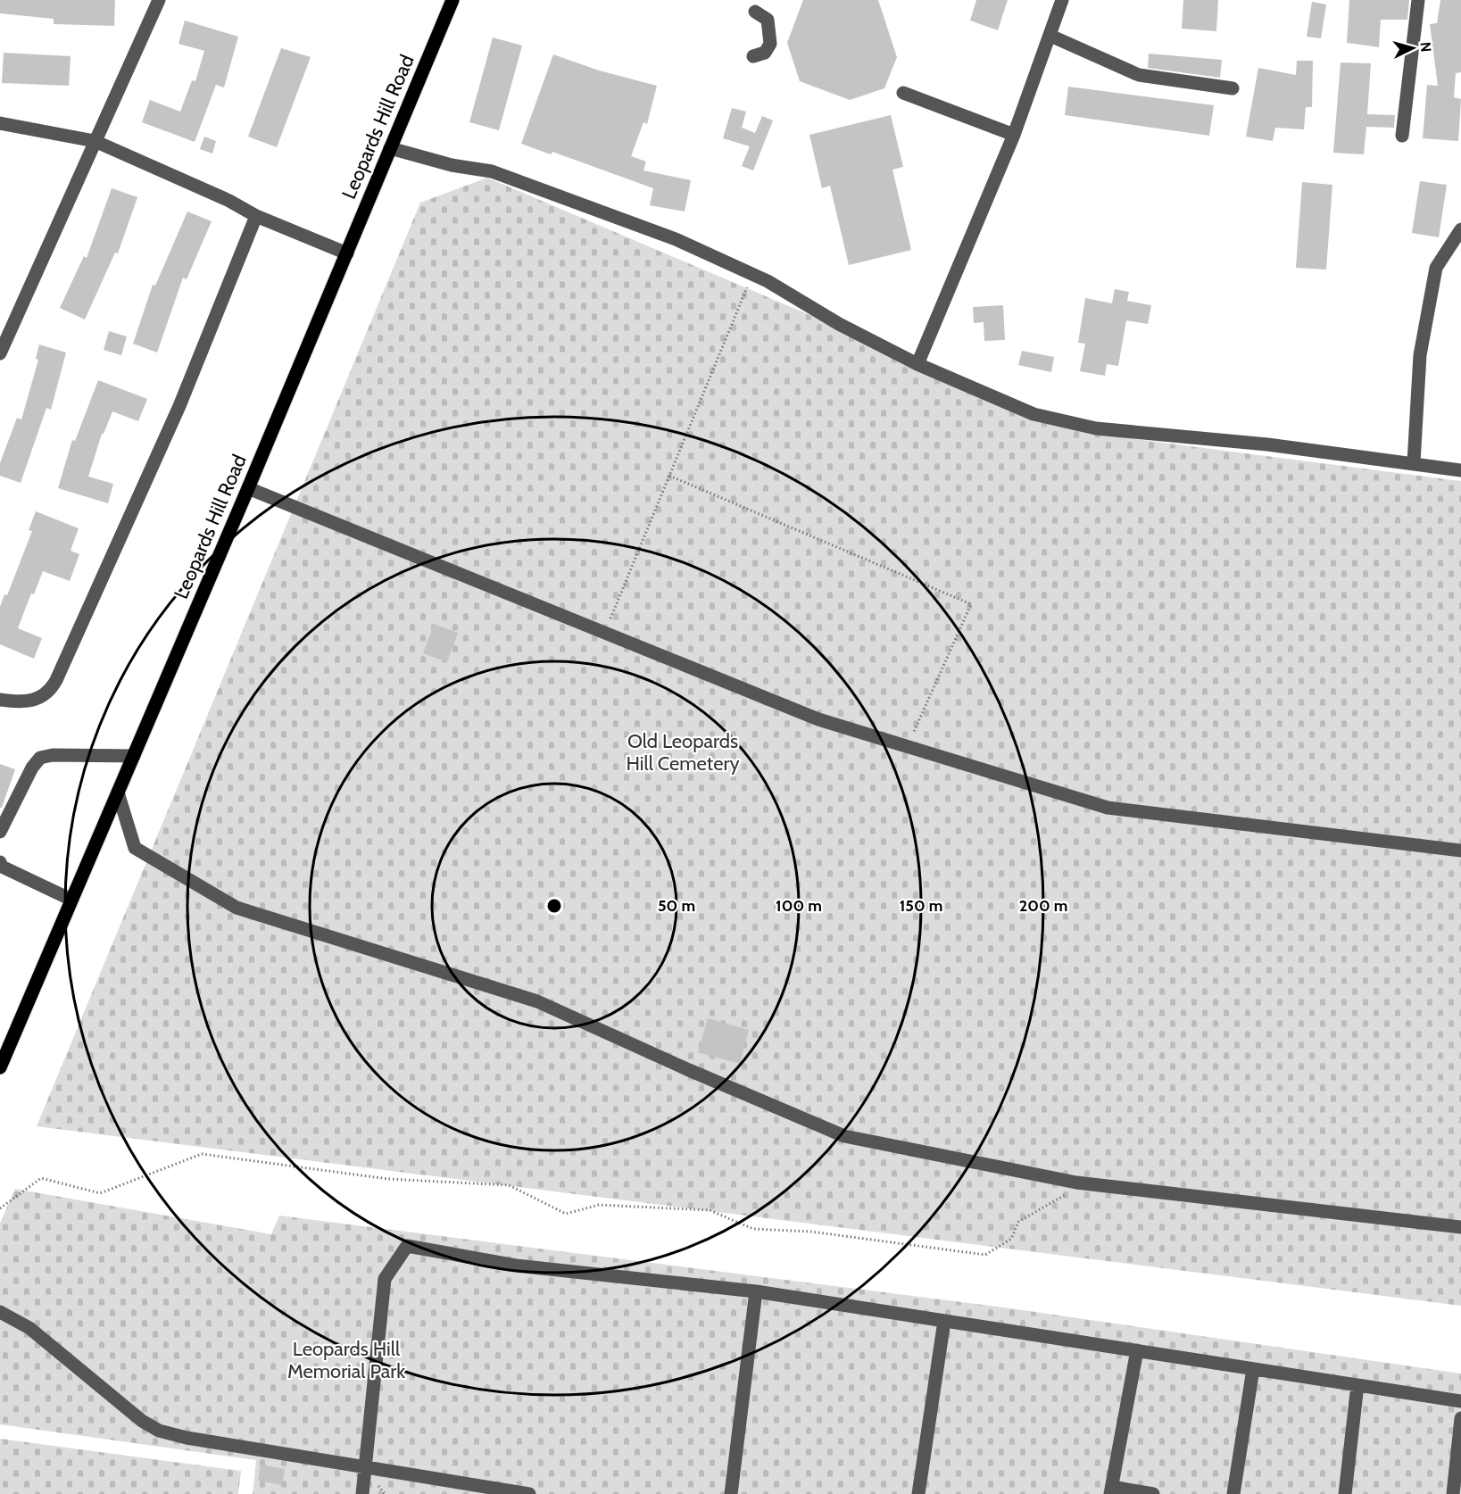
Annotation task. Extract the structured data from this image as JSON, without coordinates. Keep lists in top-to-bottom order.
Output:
{
  "streets": {
    "main road": ["Leopards Hill Road"]
  },
  "parks": ["Old Leopards Hill Cemetery", "Leopards Hill Memorial Park"],
  "north": "right",
  "rings": [
    "50 m",
    "100 m",
    "150 m",
    "200 m"
  ]
}
